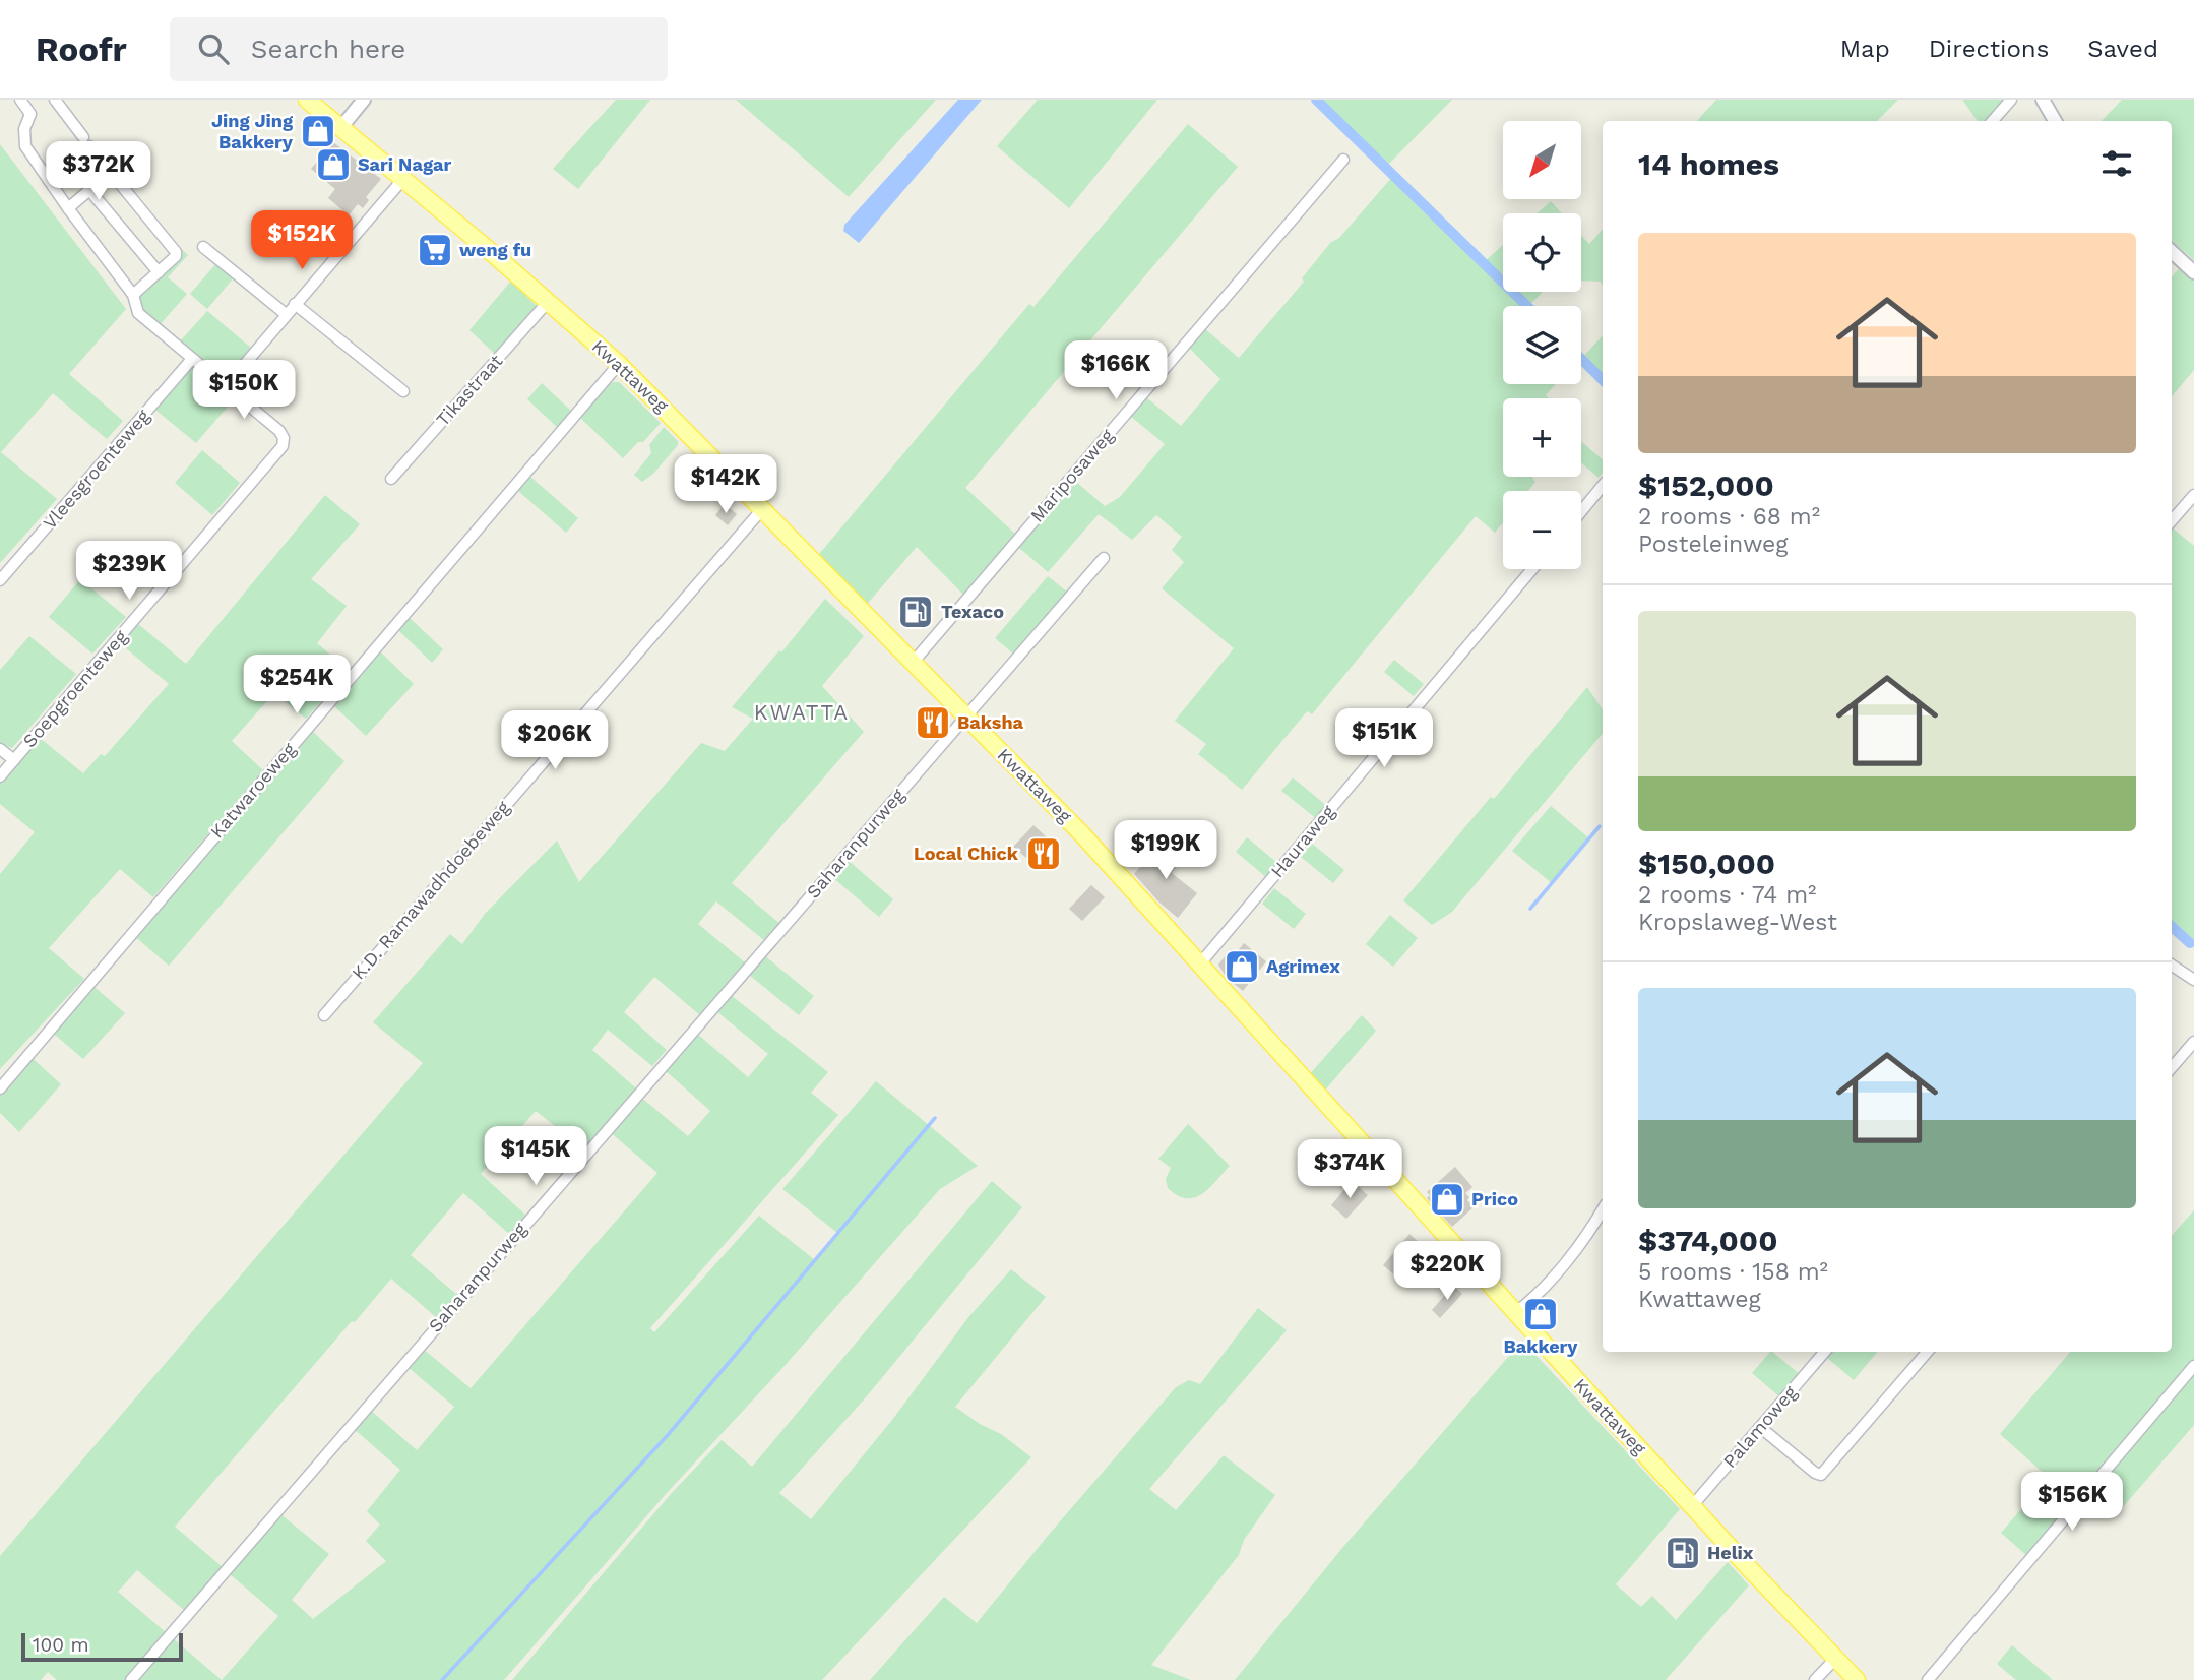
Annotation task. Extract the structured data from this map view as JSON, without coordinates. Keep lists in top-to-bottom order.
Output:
{
  "streets": {
    "main road": ["Kwattaweg"],
    "street": [
      "Tikastraat",
      "Vleesgroenteweg",
      "Mariposaweg",
      "Soepgroenteweg",
      "Katwaroeweg",
      "Hauraweg",
      "Saharanpurweg",
      "K.D. Ramawadhdoebeweg",
      "Palamoweg"
    ]
  },
  "crossings": [
    ["Kwattaweg", "Tikastraat"],
    ["Kwattaweg", "Mariposaweg"],
    ["Kwattaweg", "Katwaroeweg"],
    ["Kwattaweg", "Hauraweg"],
    ["Kwattaweg", "Saharanpurweg"],
    ["Kwattaweg", "K.D. Ramawadhdoebeweg"],
    ["Kwattaweg", "Palamoweg"]
  ],
  "districts": ["KWATTA"],
  "places": {
    "shop": [
      "Jing Jing Bakkery",
      "Sari Nagar",
      "Agrimex",
      "Prico",
      "Bakkery"
    ],
    "supermarket": ["weng fu"],
    "fuel station": ["Texaco", "Helix"],
    "restaurant": ["Baksha", "Local Chick"]
  },
  "scale_bar": "100 m",
  "north": "bottom left",
  "page": {
    "header": "Roofr",
    "search": "Search here",
    "nav": ["Map", "Directions", "Saved"],
    "map_buttons": ["+", "−"],
    "heading": "14 homes",
    "price": [
      "$372K",
      "$152K",
      "$166K",
      "$150K",
      "$142K",
      "$239K",
      "$254K",
      "$151K",
      "$206K",
      "$199K",
      "$145K",
      "$374K",
      "$220K",
      "$156K"
    ],
    "list": [
      {
        "name": "$152,000",
        "note": "2 rooms · 68 m² · Posteleinweg"
      },
      {
        "name": "$150,000",
        "note": "2 rooms · 74 m² · Kropslaweg-West"
      },
      {
        "name": "$374,000",
        "note": "5 rooms · 158 m² · Kwattaweg"
      }
    ],
    "scale": "100 m"
  }
}
